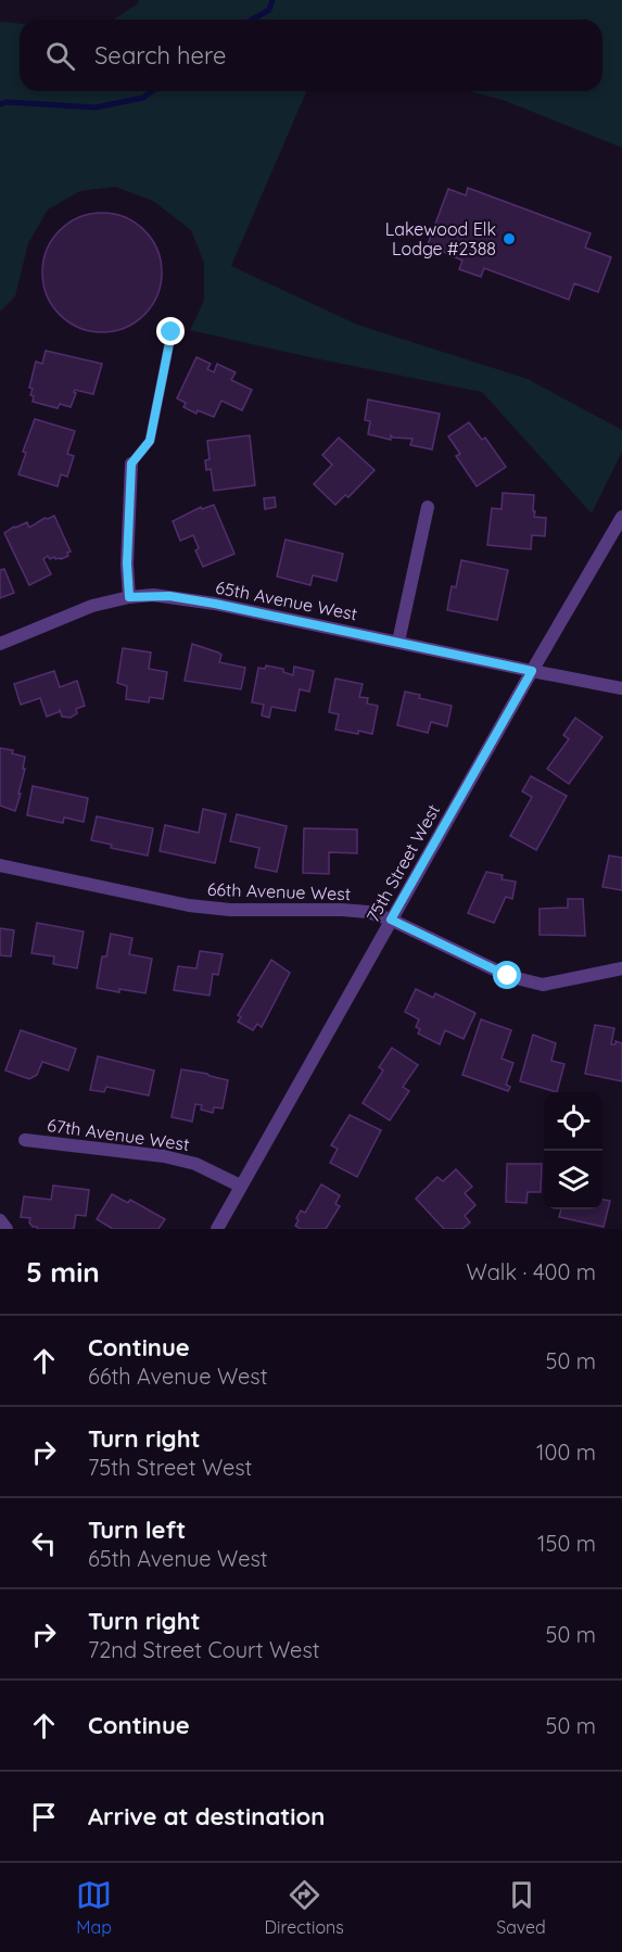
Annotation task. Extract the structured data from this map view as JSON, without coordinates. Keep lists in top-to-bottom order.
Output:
{
  "streets": {
    "street": [
      "65th Avenue West",
      "75th Street West",
      "66th Avenue West",
      "67th Avenue West"
    ]
  },
  "crossings": [
    ["65th Avenue West", "75th Street West"],
    ["75th Street West", "66th Avenue West"],
    ["75th Street West", "67th Avenue West"]
  ],
  "places": ["Lakewood Elk Lodge #2388"],
  "page": {
    "search": "Search here",
    "heading": ["5 min", "Walk · 400 m"],
    "list": [
      ["Continue", "66th Avenue West", "50 m"],
      ["Turn right", "75th Street West", "100 m"],
      ["Turn left", "65th Avenue West", "150 m"],
      ["Turn right", "72nd Street Court West", "50 m"],
      ["Continue", "50 m"],
      "Arrive at destination"
    ],
    "nav": ["Map", "Directions", "Saved"]
  }
}
